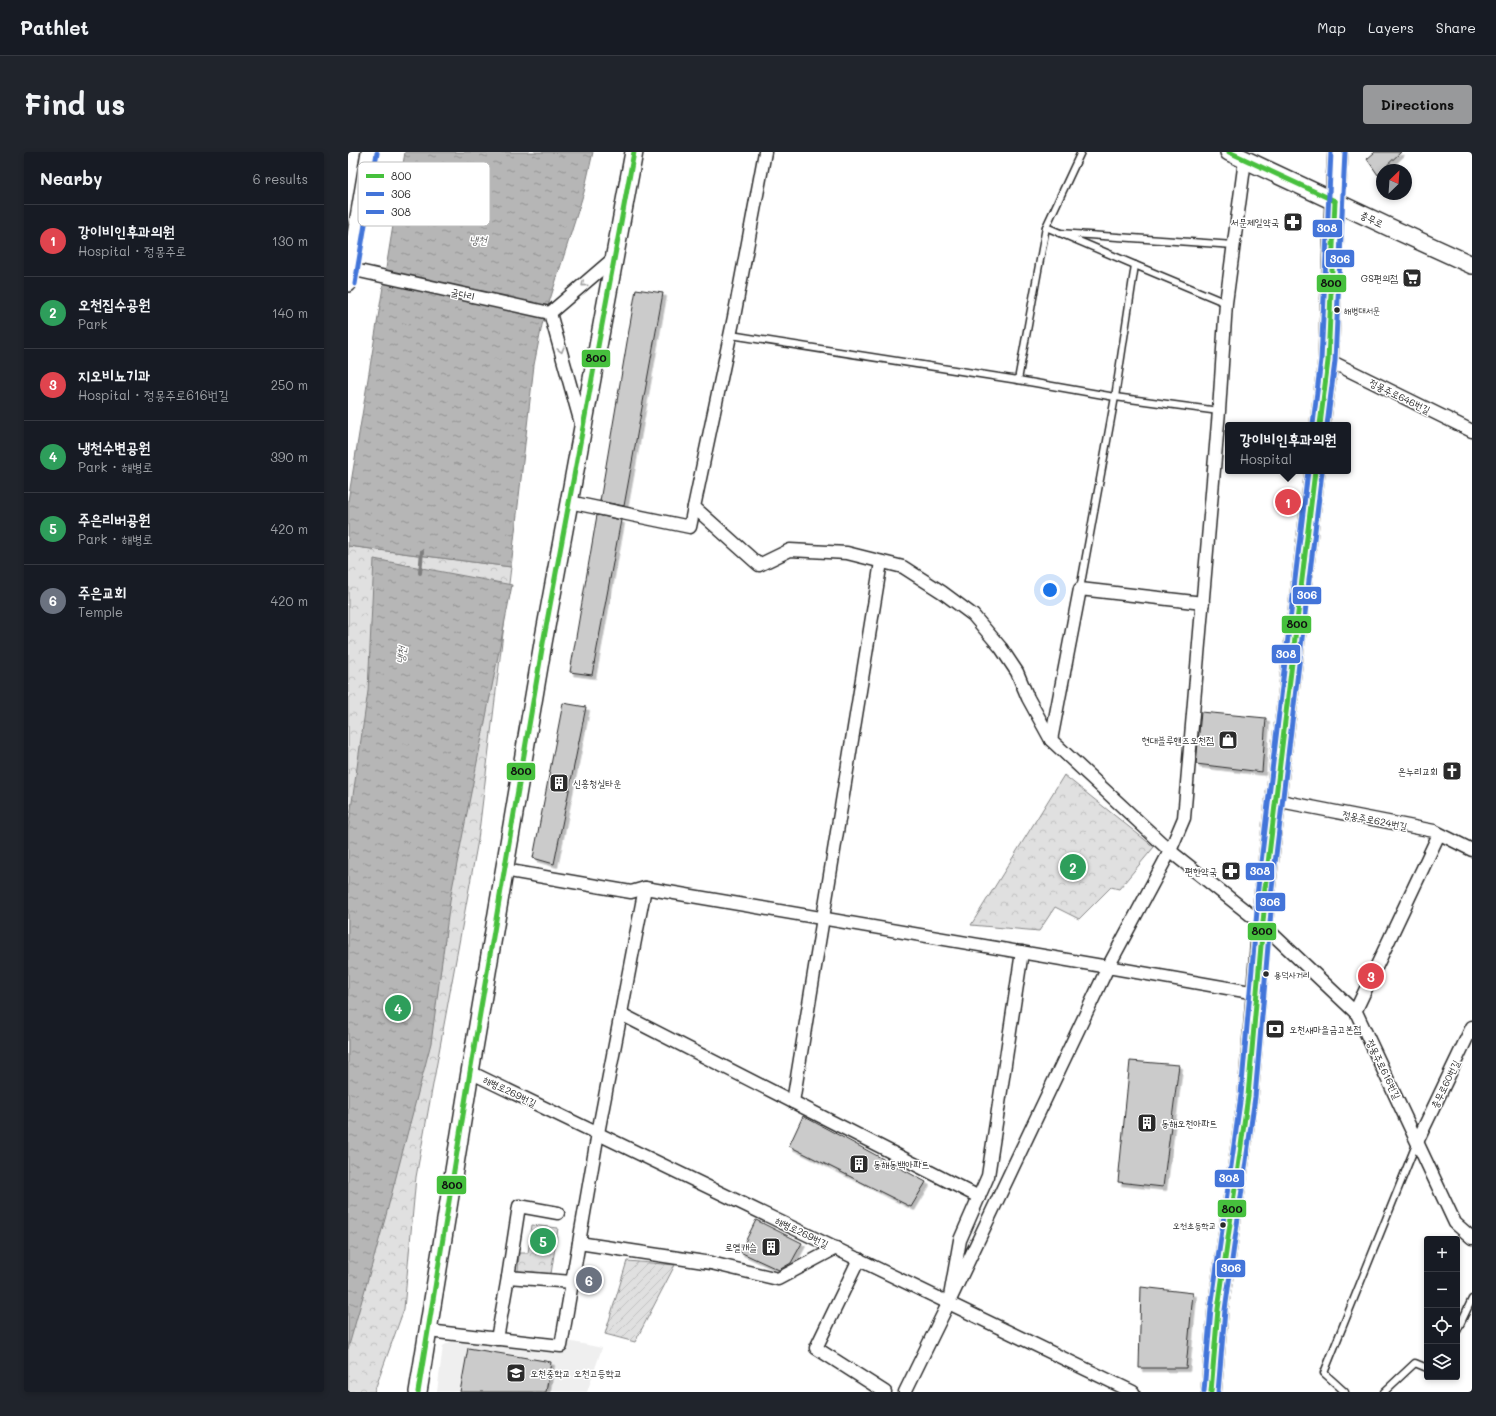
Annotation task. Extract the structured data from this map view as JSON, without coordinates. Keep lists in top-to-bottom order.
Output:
{
  "streets": {
    "main road": ["충무로"],
    "street": [
      "굴다리",
      "정몽주로646번길",
      "정몽주로624번길",
      "정몽주로616번길",
      "충무로60번길",
      "해병로269번길"
    ]
  },
  "crossings": [
    ["정몽주로616번길", "충무로60번길"]
  ],
  "water": ["냉천"],
  "places": {
    "pharmacy": ["서문제일약국", "편한약국"],
    "supermarket": ["GS편의점"],
    "other": ["해병대서문", "용덕사거리", "오천초등학교"],
    "shop": ["현대블루핸즈오천점"],
    "church": ["온누리교회"],
    "building": [
      "신흥청실타운",
      "동해오천아파트",
      "동해동백아파트",
      "로열캐슬"
    ],
    "bank": ["오천새마을금고본점"],
    "school or university": ["오천중학교 오천고등학교"]
  },
  "lines": ["transit line 800", "transit line 306", "transit line 308"],
  "legend": ["800", "306", "308"],
  "north": "top right",
  "page": {
    "header": "Pathlet",
    "nav": ["Map", "Layers", "Share"],
    "buttons": "Directions",
    "title": "Find us",
    "heading": ["Nearby", "6 results"],
    "list": [
      {
        "mark": "1",
        "name": "강이비인후과의원",
        "note": "Hospital · 정몽주로",
        "value": "130 m"
      },
      {
        "mark": "2",
        "name": "오천집수공원",
        "note": "Park",
        "value": "140 m"
      },
      {
        "mark": "3",
        "name": "지오비뇨기과",
        "note": "Hospital · 정몽주로616번길",
        "value": "250 m"
      },
      {
        "mark": "4",
        "name": "냉천수변공원",
        "note": "Park · 해병로",
        "value": "390 m"
      },
      {
        "mark": "5",
        "name": "주은리버공원",
        "note": "Park · 해병로",
        "value": "420 m"
      },
      {
        "mark": "6",
        "name": "주은교회",
        "note": "Temple",
        "value": "420 m"
      }
    ],
    "popup": ["강이비인후과의원", "Hospital"],
    "pins": [
      "1",
      "2",
      "3",
      "4",
      "5",
      "6"
    ],
    "map_buttons": ["+", "−"]
  }
}
